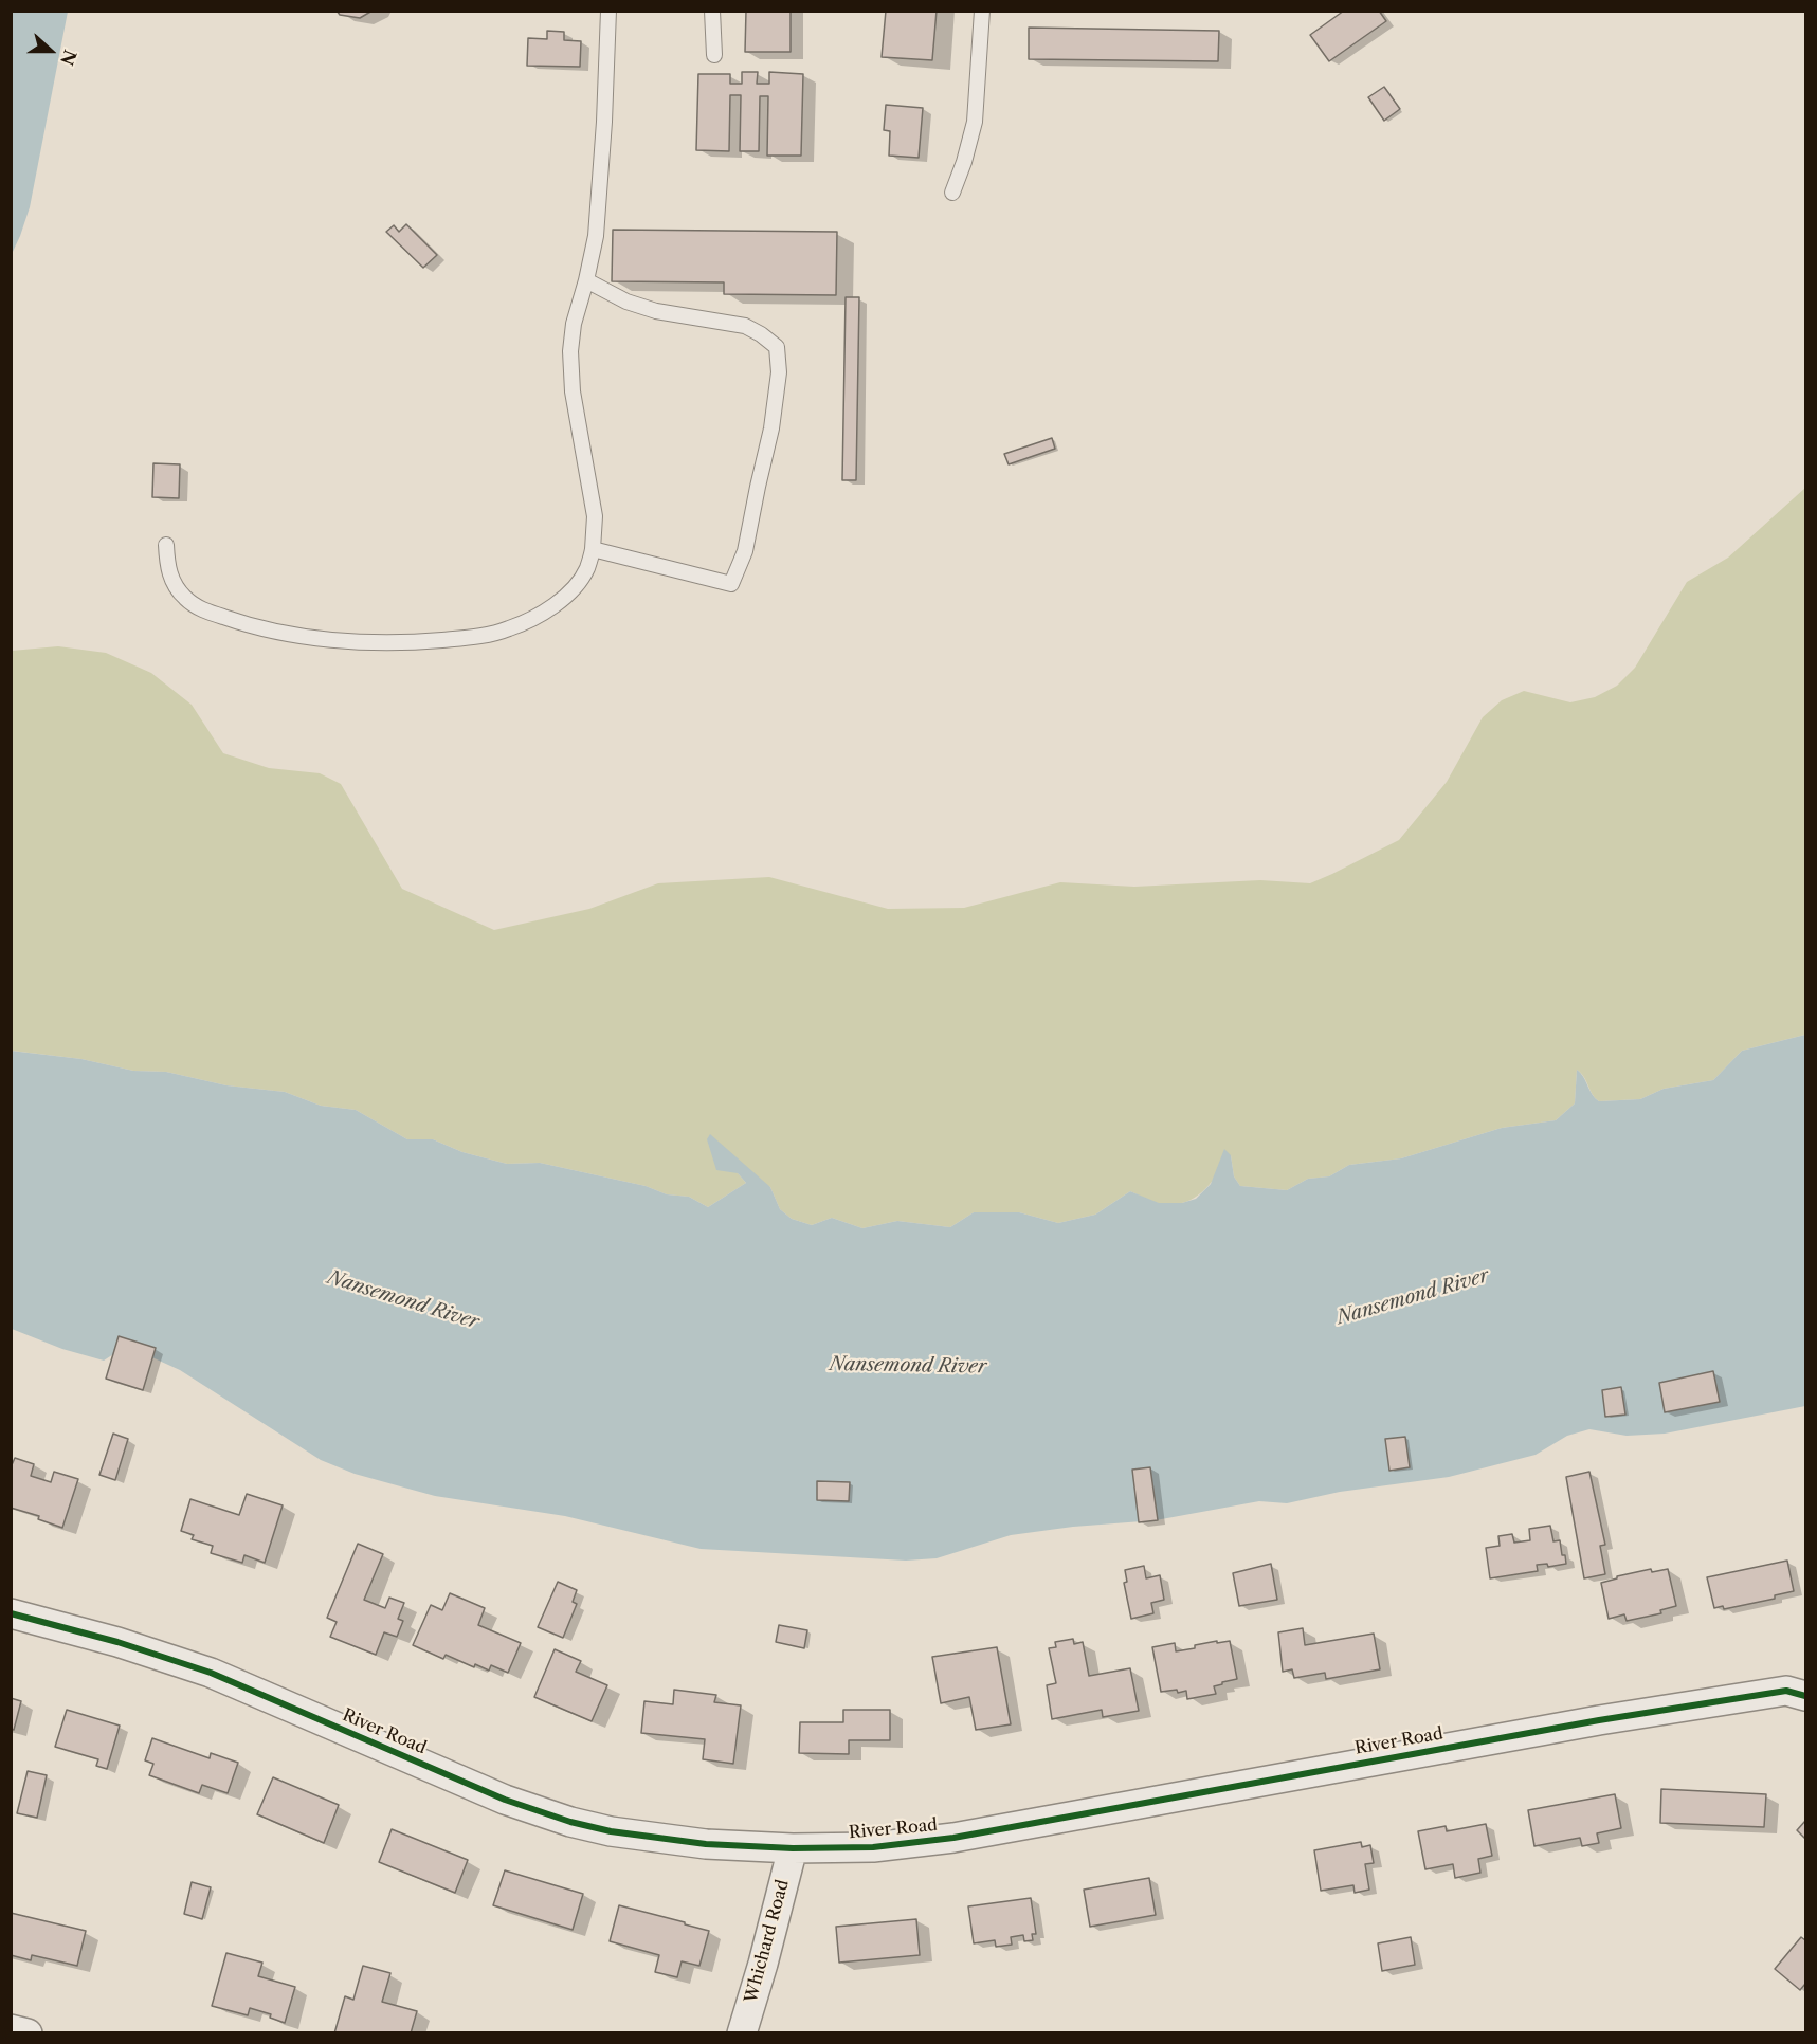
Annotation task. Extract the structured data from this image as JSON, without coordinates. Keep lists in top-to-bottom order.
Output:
{
  "streets": {
    "street": ["River Road", "Whichard Road"]
  },
  "crossings": [
    ["River Road", "Whichard Road"]
  ],
  "water": ["Nansemond River"],
  "north": "right"
}
